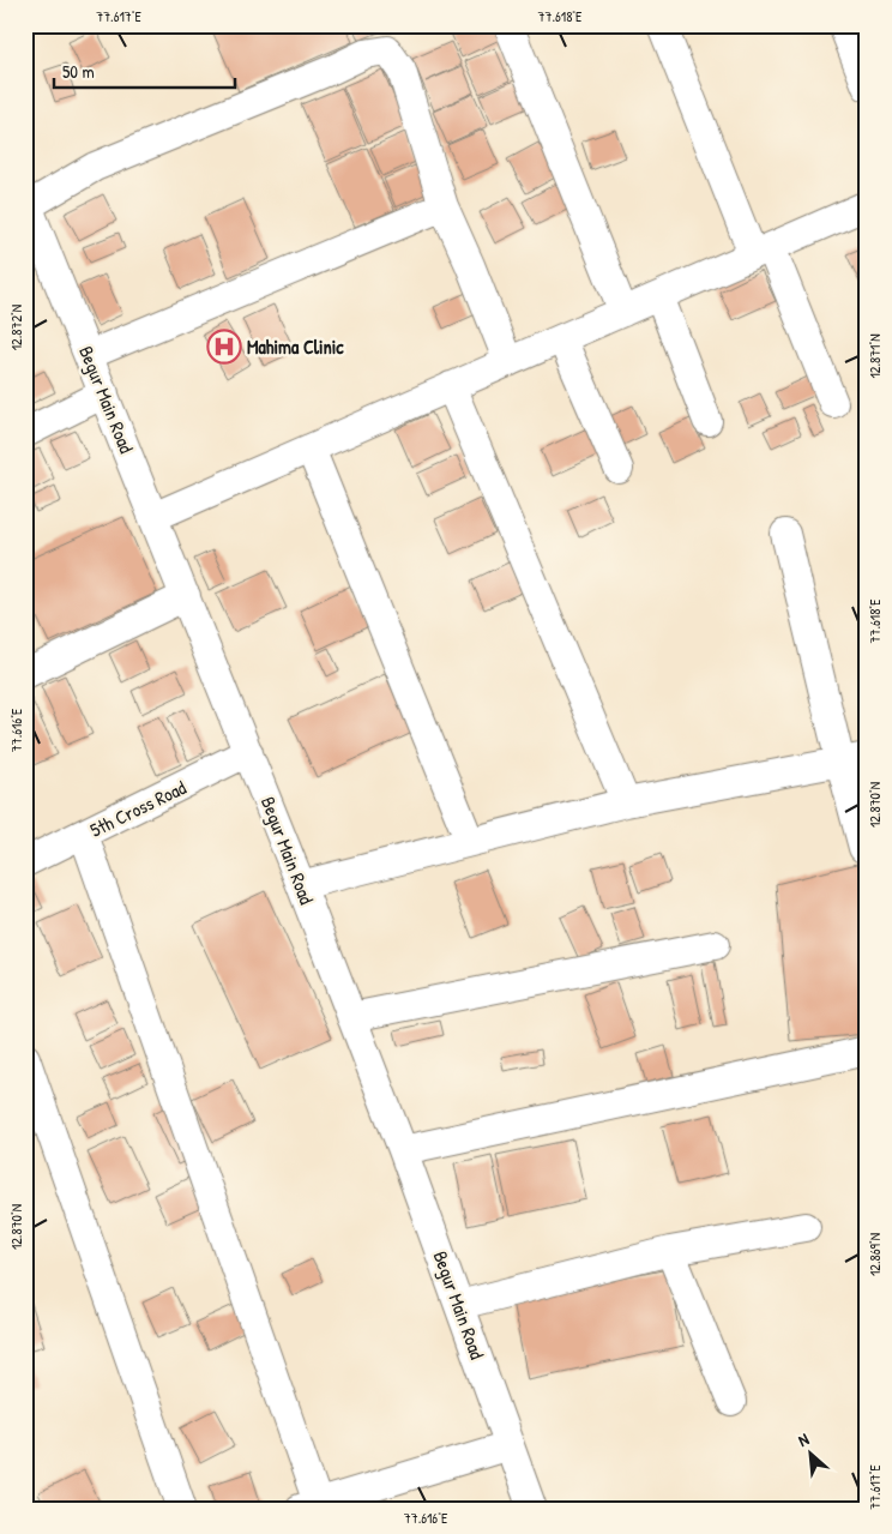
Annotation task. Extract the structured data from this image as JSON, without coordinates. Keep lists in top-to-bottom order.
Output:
{
  "streets": {
    "street": ["Begur Main Road", "5th Cross Road"]
  },
  "crossings": [
    ["Begur Main Road", "5th Cross Road"]
  ],
  "places": {
    "hospital": ["Mahima Clinic"]
  },
  "scale_bar": "50 m",
  "north": "top left",
  "coordinates": [
    "77.617°E",
    "77.618°E",
    "12.872°N",
    "12.871°N",
    "77.616°E",
    "12.870°N",
    "12.869°N"
  ]
}
